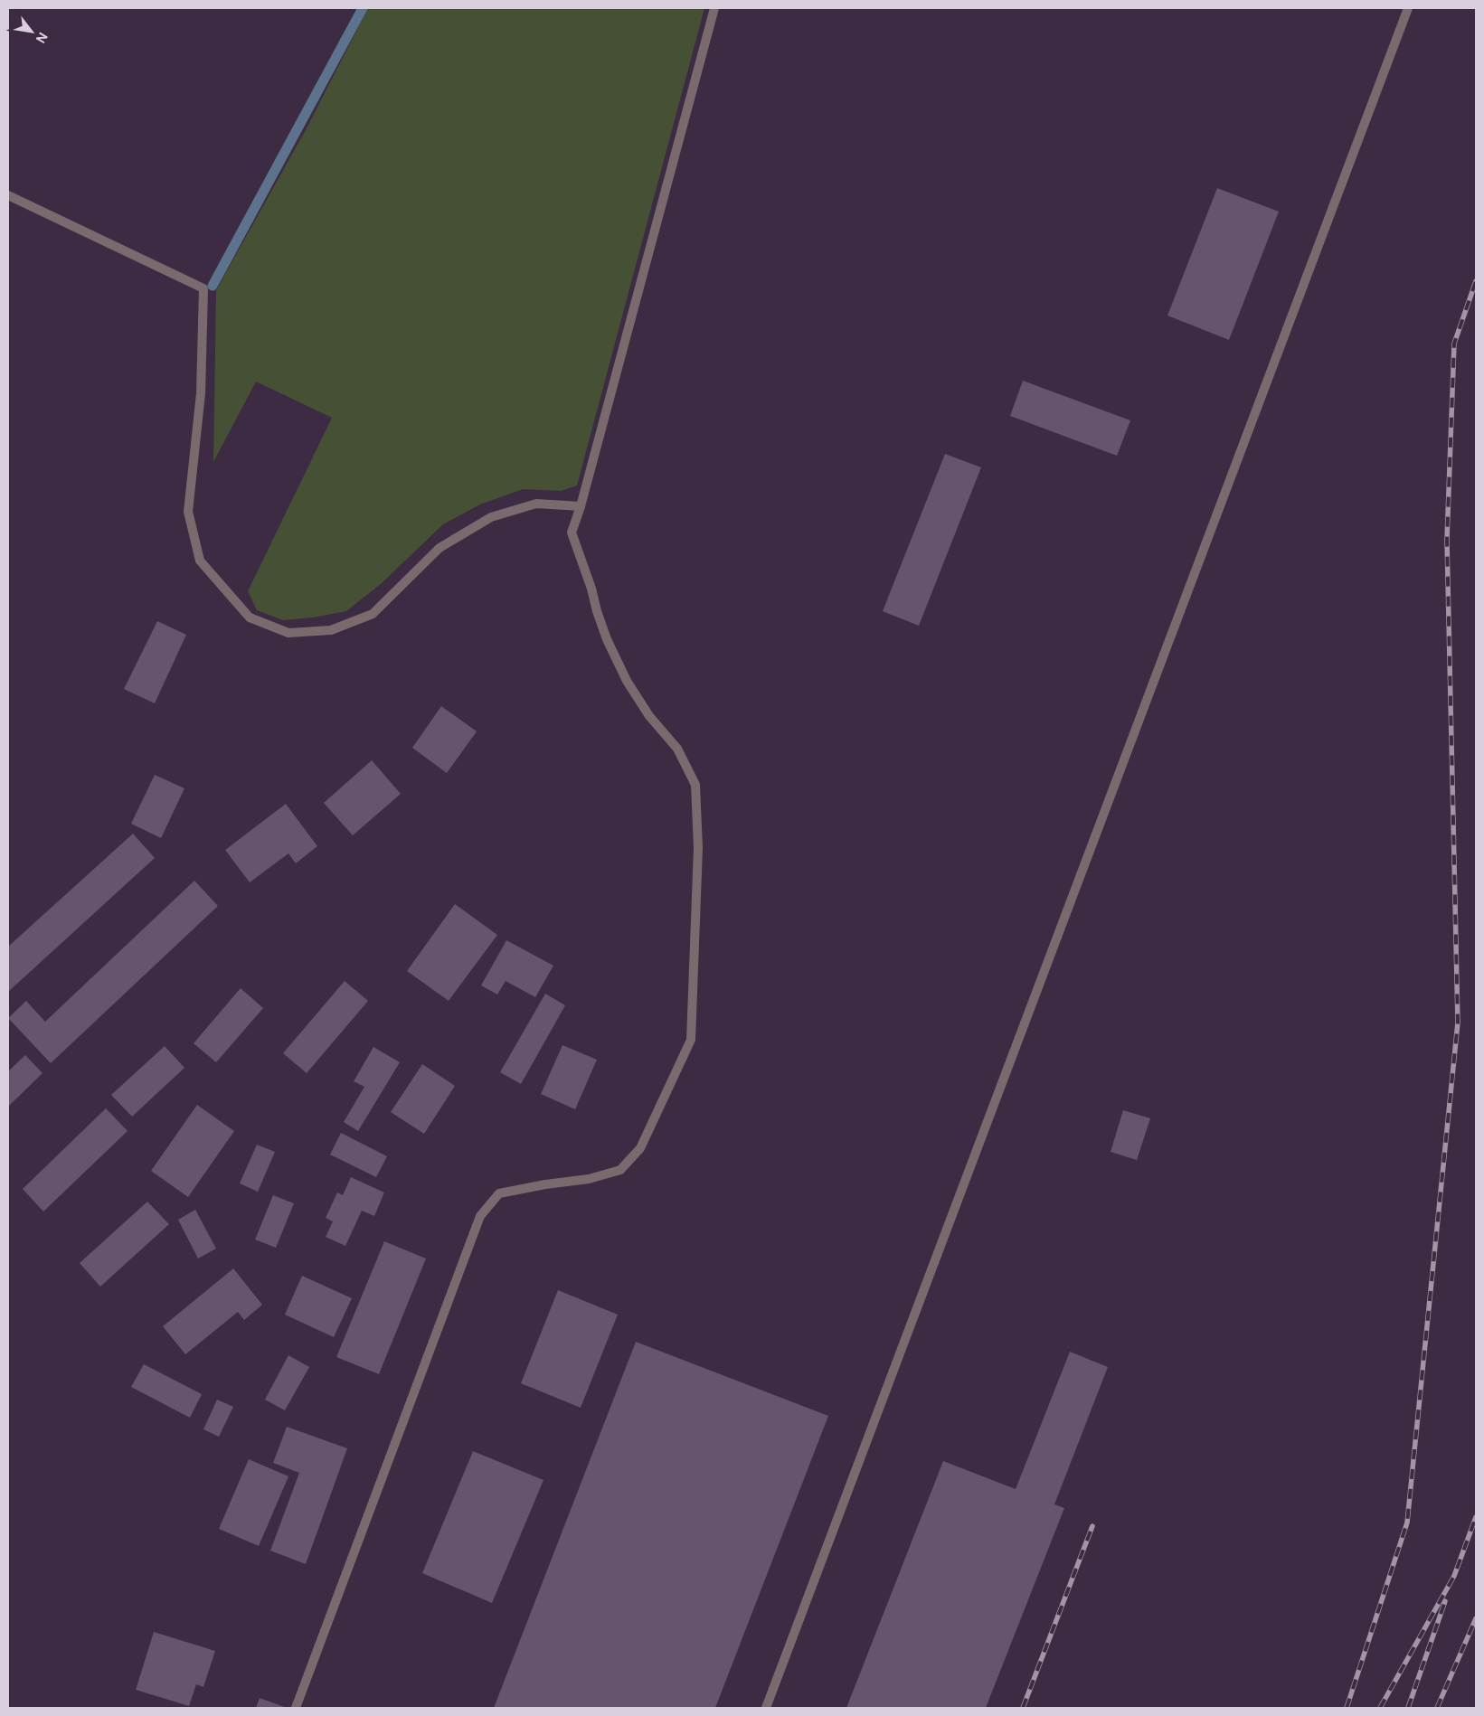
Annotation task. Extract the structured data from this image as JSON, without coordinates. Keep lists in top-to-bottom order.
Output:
{
  "north": "bottom right"
}
